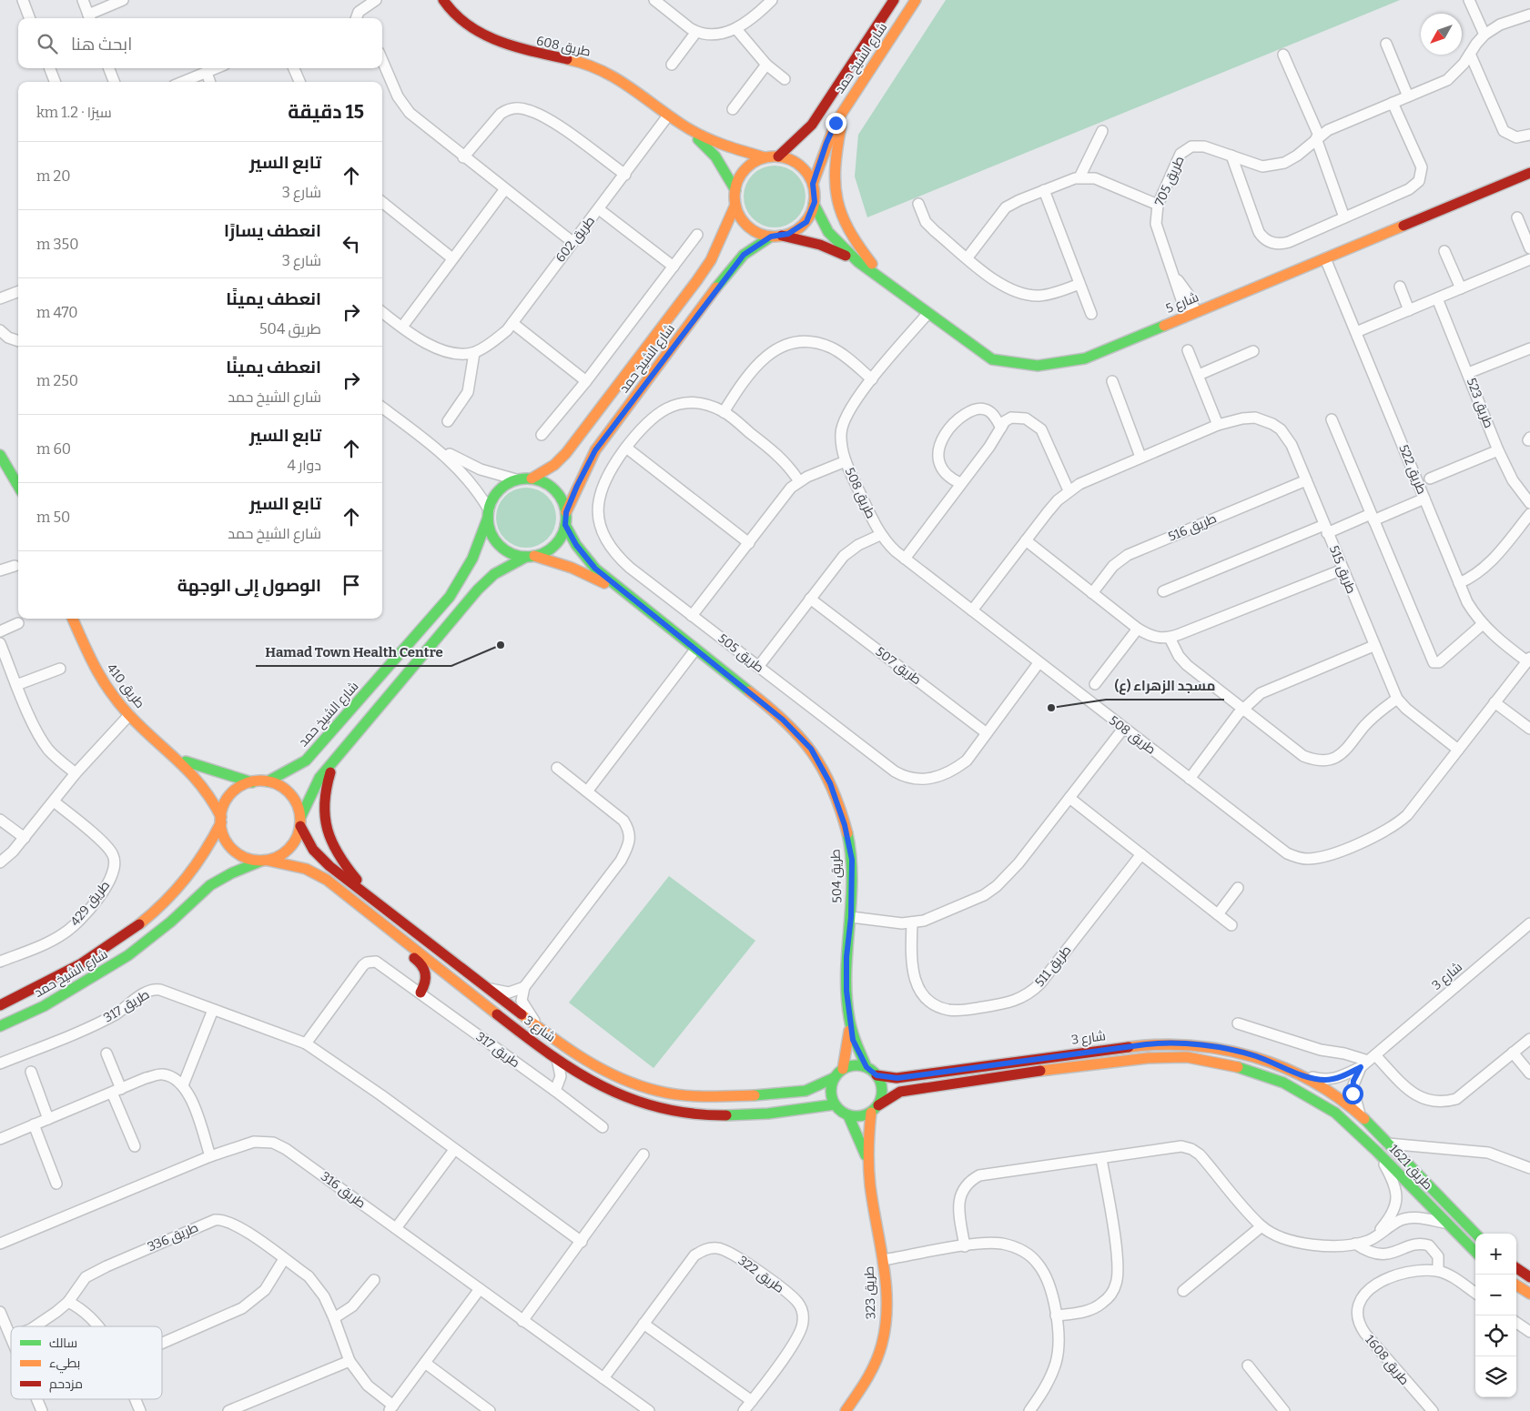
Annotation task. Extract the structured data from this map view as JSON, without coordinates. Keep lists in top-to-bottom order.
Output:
{
  "streets": {
    "street": [
      "طريق 608",
      "شارع الشيخ حمد",
      "طريق 705",
      "طريق 602",
      "شارع 5",
      "طريق 523",
      "طريق 522",
      "طريق 508",
      "طريق 516",
      "طريق 515",
      "طريق 505",
      "طريق 507",
      "طريق 410",
      "طريق 504",
      "طريق 429",
      "طريق 511",
      "شارع 3",
      "طريق 317",
      "طريق 1621",
      "طريق 316",
      "طريق 336",
      "طريق 322",
      "طريق 323",
      "طريق 1608"
    ]
  },
  "crossings": [
    ["طريق 608", "شارع الشيخ حمد"],
    ["طريق 608", "طريق 602"],
    ["طريق 608", "شارع 5"],
    ["شارع الشيخ حمد", "شارع 5"],
    ["شارع الشيخ حمد", "طريق 410"],
    ["شارع الشيخ حمد", "طريق 504"],
    ["شارع الشيخ حمد", "شارع 3"],
    ["طريق 705", "شارع 5"],
    ["شارع 5", "طريق 522"],
    ["شارع 5", "طريق 508"],
    ["طريق 522", "طريق 508"],
    ["طريق 508", "طريق 515"],
    ["طريق 508", "طريق 505"],
    ["طريق 516", "طريق 515"],
    ["طريق 505", "طريق 507"],
    ["طريق 410", "شارع 3"],
    ["طريق 504", "شارع 3"],
    ["طريق 504", "طريق 1621"],
    ["طريق 504", "طريق 323"],
    ["شارع 3", "طريق 1621"],
    ["شارع 3", "طريق 323"],
    ["طريق 1621", "طريق 323"],
    ["طريق 316", "طريق 322"]
  ],
  "places": ["Hamad Town Health Centre", "مسجد الزهراء (ع)"],
  "legend": ["سالك", "بطيء", "مزدحم"],
  "north": "bottom left",
  "page": {
    "search": "ابحث هنا",
    "heading": ["15 دقيقة", "سيرًا · 1.2 km"],
    "list": [
      ["تابع السير", "شارع 3", "20 m"],
      ["انعطف يسارًا", "شارع 3", "350 m"],
      ["انعطف يمينًا", "طريق 504", "470 m"],
      ["انعطف يمينًا", "شارع الشيخ حمد", "250 m"],
      ["تابع السير", "دوار 4", "60 m"],
      ["تابع السير", "شارع الشيخ حمد", "50 m"],
      "الوصول إلى الوجهة"
    ],
    "map_buttons": ["+", "−"]
  }
}
